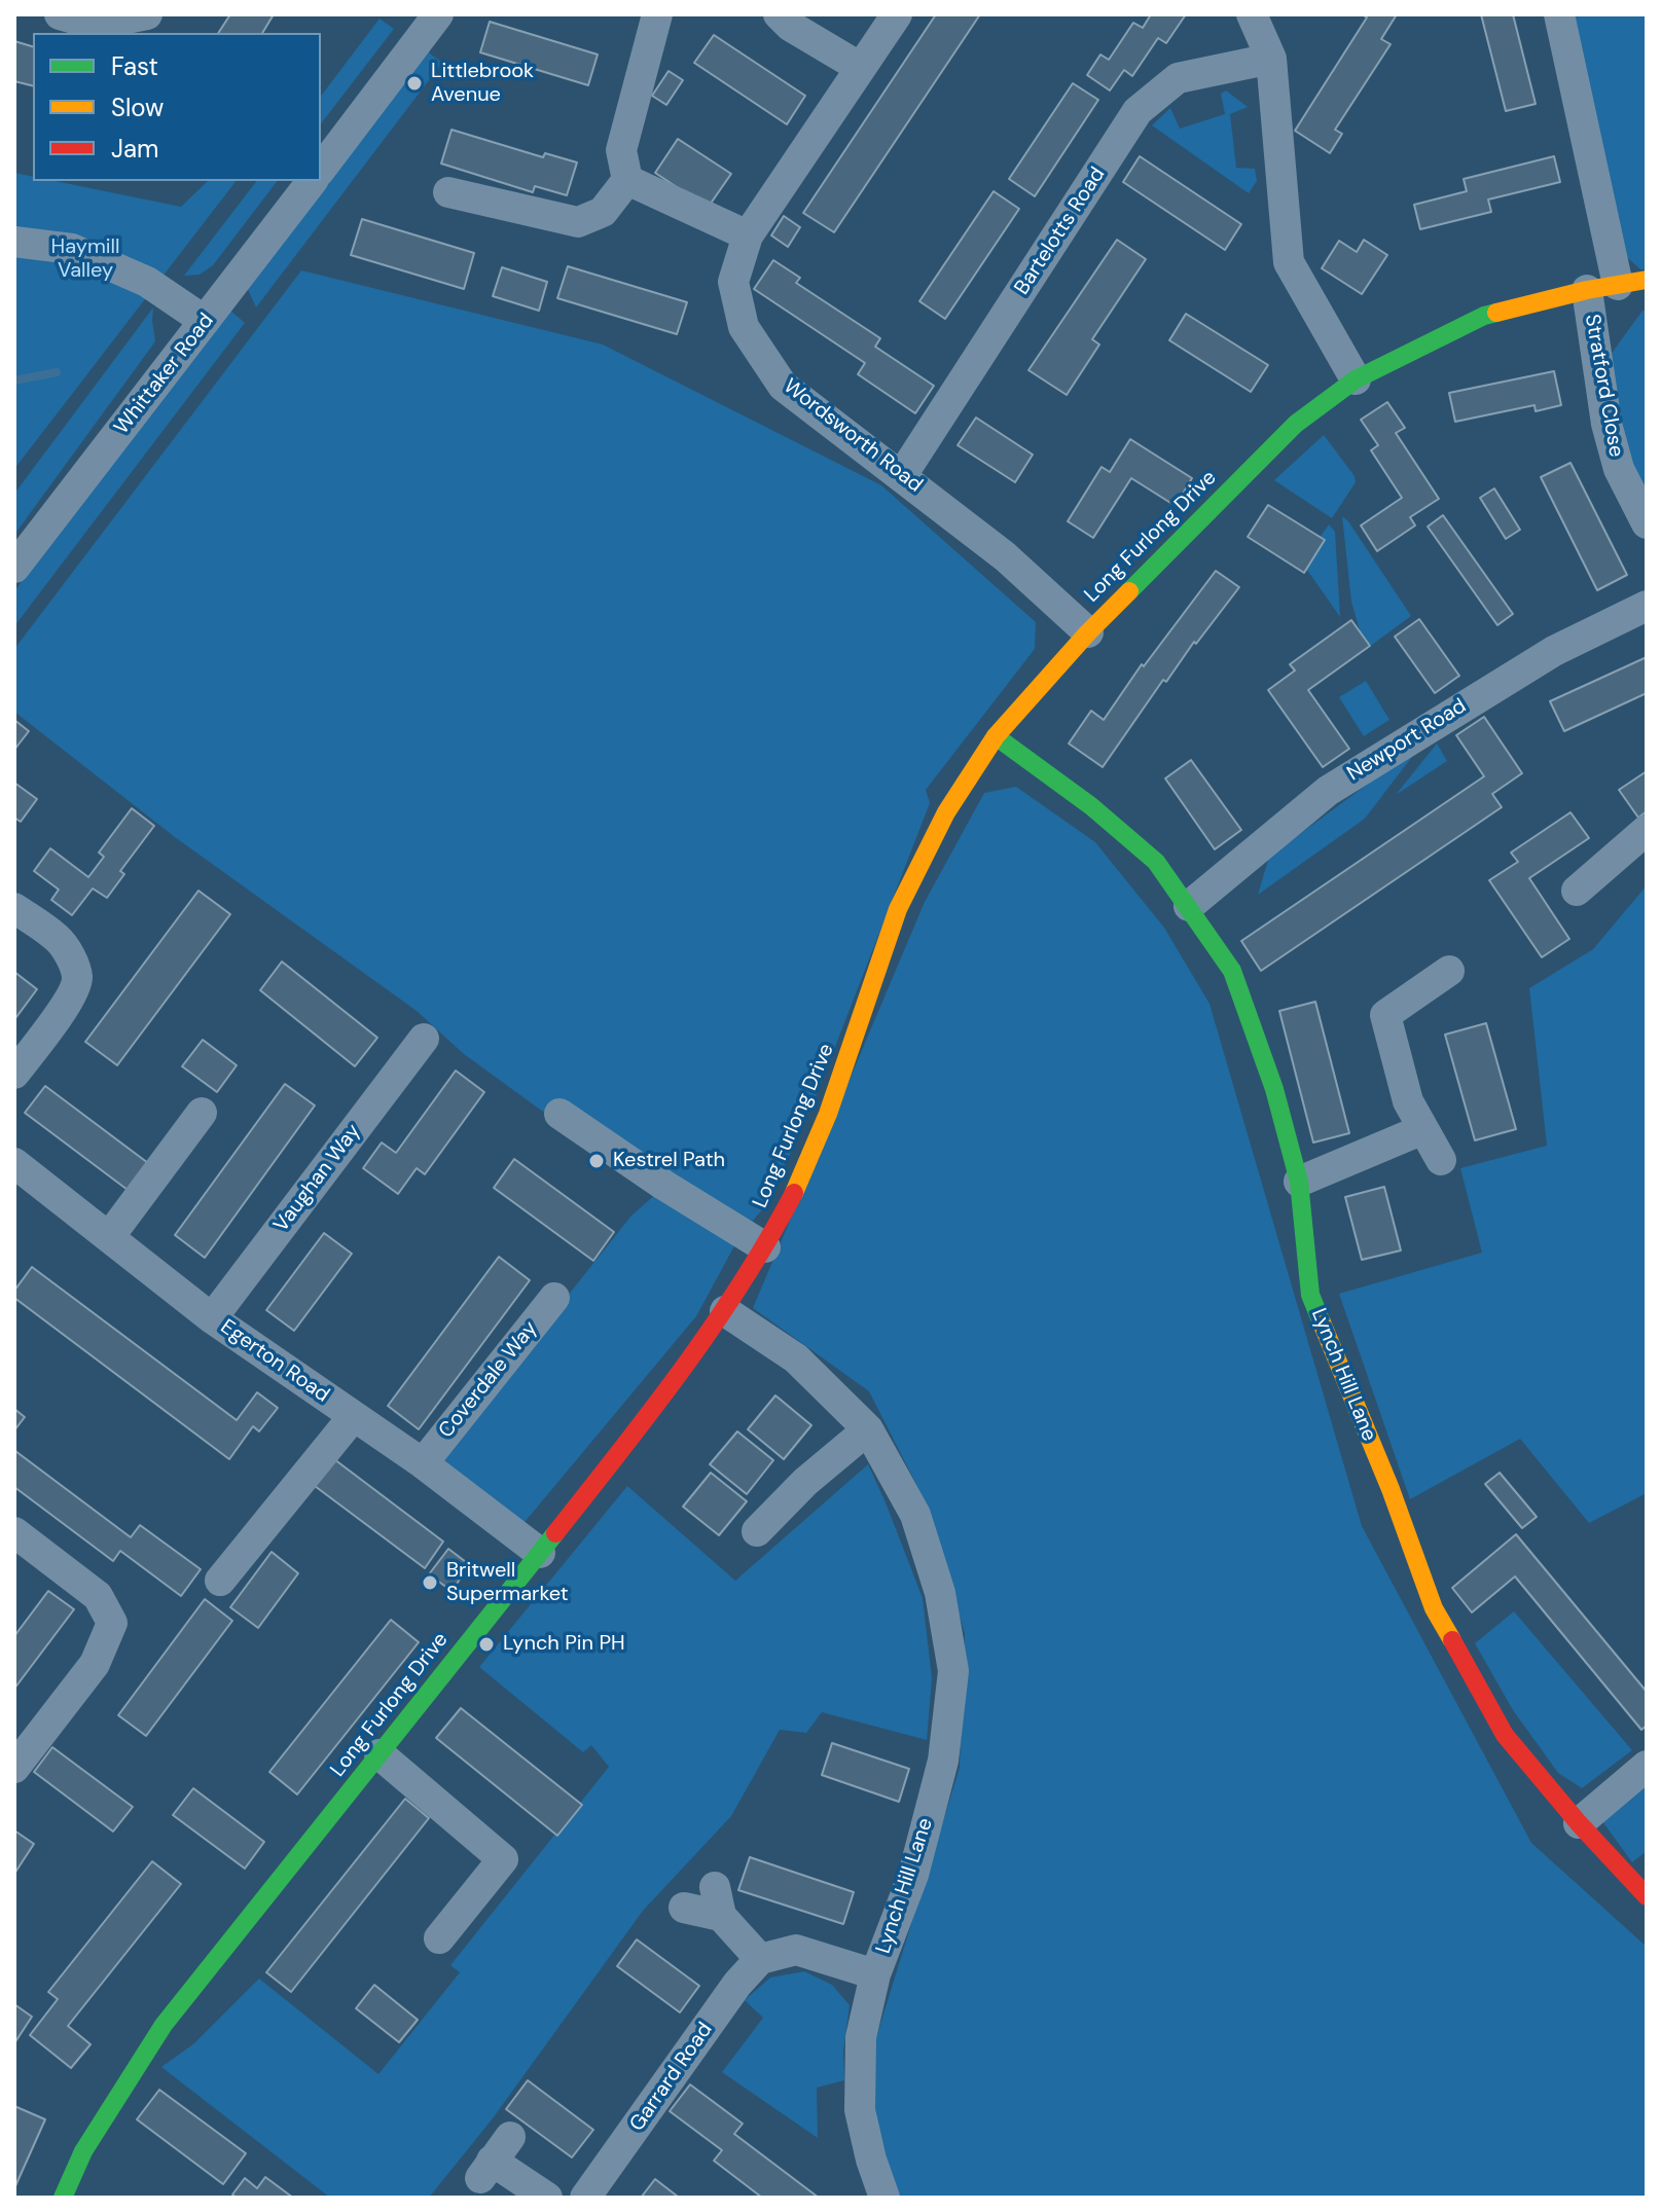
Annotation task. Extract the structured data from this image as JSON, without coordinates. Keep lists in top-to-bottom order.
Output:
{
  "streets": {
    "street": [
      "Bartelotts Road",
      "Whittaker Road",
      "Stratford Close",
      "Wordsworth Road",
      "Long Furlong Drive",
      "Newport Road",
      "Vaughan Way",
      "Egerton Road",
      "Lynch Hill Lane",
      "Coverdale Way",
      "Garrard Road"
    ]
  },
  "crossings": [
    ["Bartelotts Road", "Wordsworth Road"],
    ["Stratford Close", "Long Furlong Drive"],
    ["Wordsworth Road", "Long Furlong Drive"],
    ["Long Furlong Drive", "Egerton Road"],
    ["Long Furlong Drive", "Lynch Hill Lane"],
    ["Newport Road", "Lynch Hill Lane"],
    ["Vaughan Way", "Egerton Road"],
    ["Egerton Road", "Coverdale Way"]
  ],
  "parks": ["Haymill Valley"],
  "places": [
    "Littlebrook Avenue",
    "Kestrel Path",
    "Britwell Supermarket",
    "Lynch Pin PH"
  ],
  "legend": ["Fast", "Slow", "Jam"]
}
